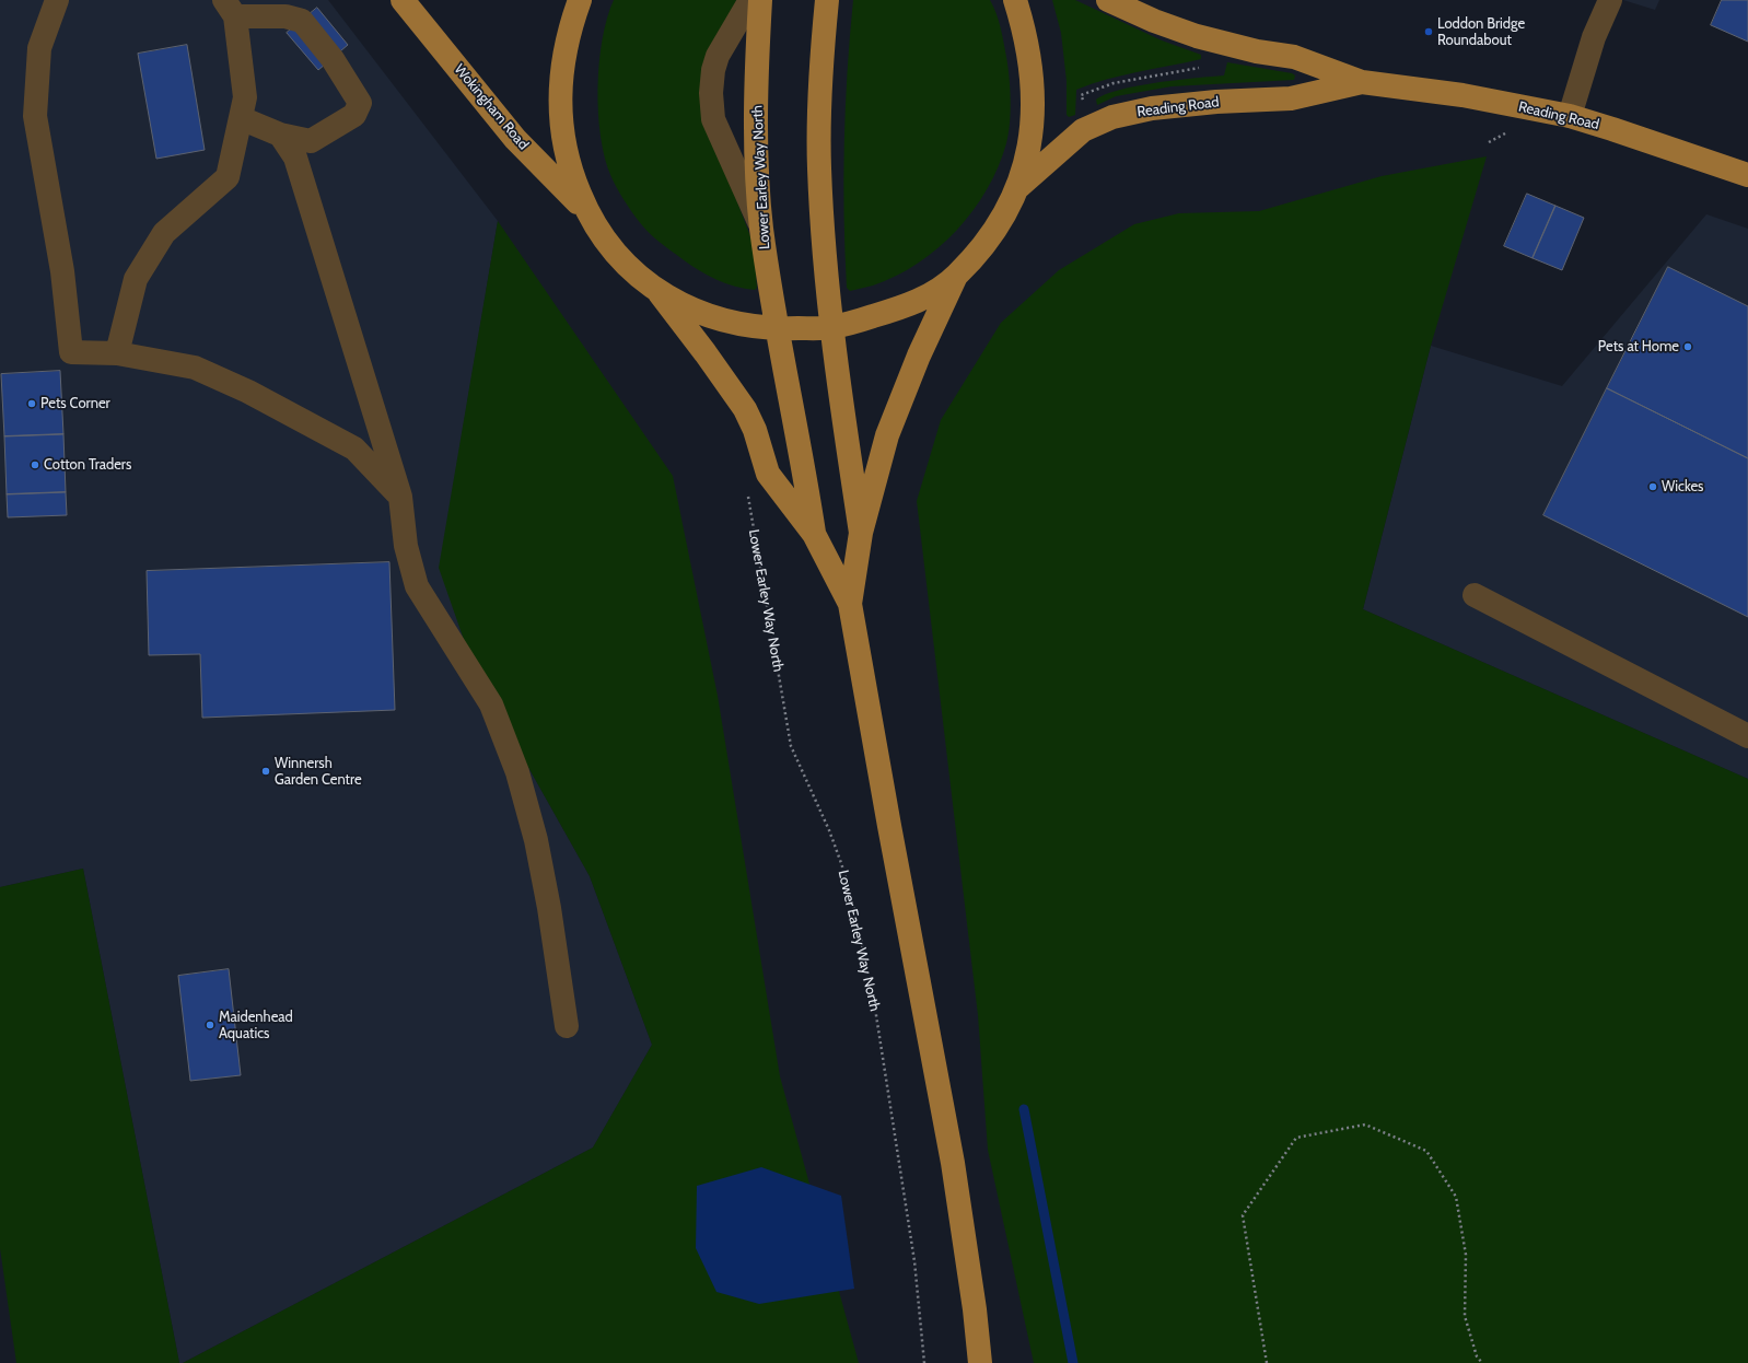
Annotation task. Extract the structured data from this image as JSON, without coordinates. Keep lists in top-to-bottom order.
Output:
{
  "streets": {
    "main road": ["Wokingham Road", "Reading Road", "Lower Earley Way North"]
  },
  "places": [
    "Loddon Bridge Roundabout",
    "Pets at Home",
    "Pets Corner",
    "Cotton Traders",
    "Wickes",
    "Winnersh Garden Centre",
    "Maidenhead Aquatics"
  ]
}
